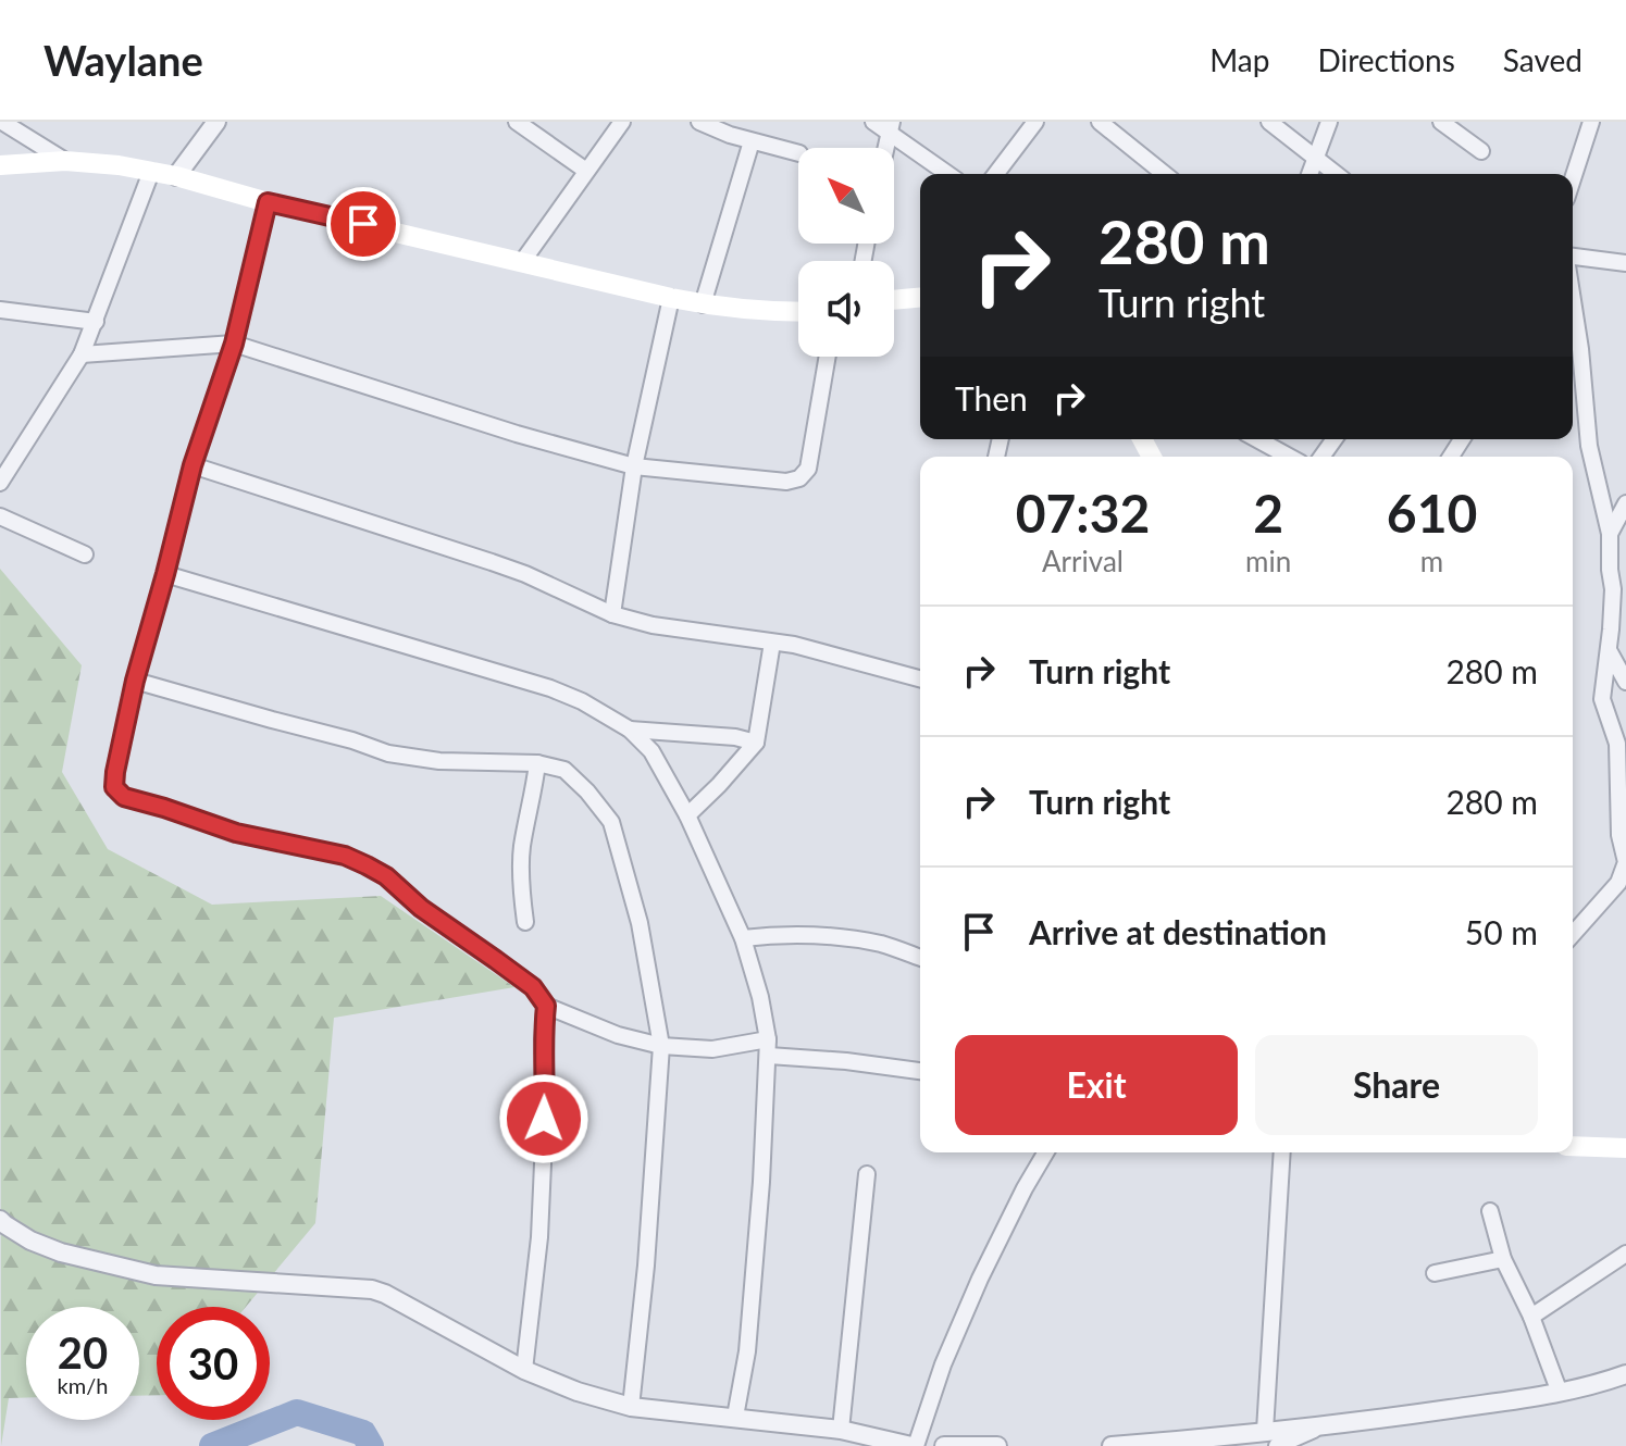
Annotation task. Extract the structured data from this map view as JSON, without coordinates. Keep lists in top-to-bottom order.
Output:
{
  "north": "top left",
  "page": {
    "header": "Waylane",
    "nav": ["Map", "Directions", "Saved"],
    "turn": ["280 m", "Turn right"],
    "then": "Then",
    "eta": [
      "07:32",
      "Arrival",
      "2",
      "min",
      "610",
      "m"
    ],
    "list": [
      {
        "name": "Turn right",
        "value": "280 m"
      },
      {
        "name": "Turn right",
        "value": "280 m"
      },
      {
        "name": "Arrive at destination",
        "value": "50 m"
      }
    ],
    "buttons": ["Exit", "Share"],
    "speed": "20 km/h",
    "limit": "30"
  }
}
